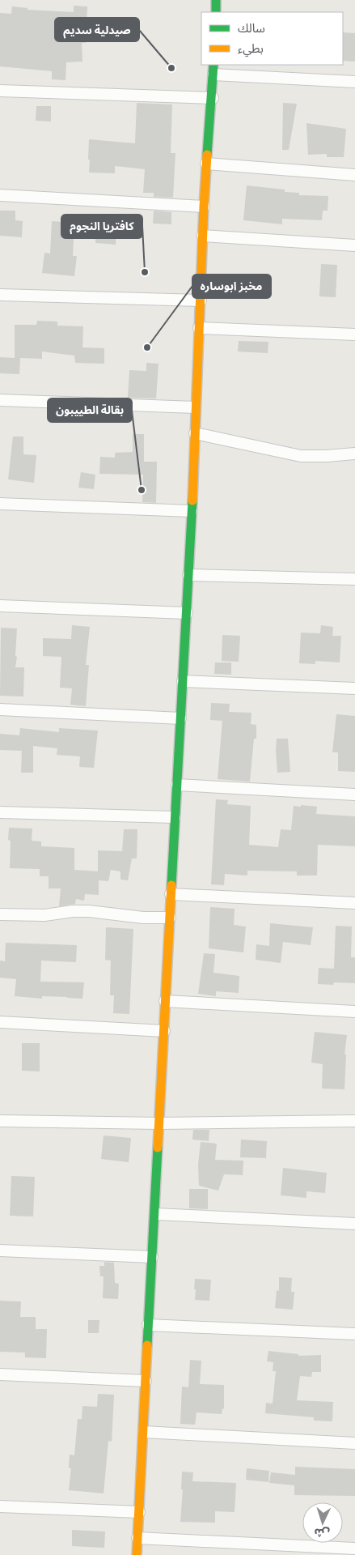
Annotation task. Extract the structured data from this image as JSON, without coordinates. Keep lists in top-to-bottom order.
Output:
{
  "places": [
    "صيدلية سديم",
    "كافتريا النجوم",
    "مخبز ابوساره",
    "بقالة الطييبون"
  ],
  "legend": ["سالك", "بطيء"],
  "north": "bottom"
}
